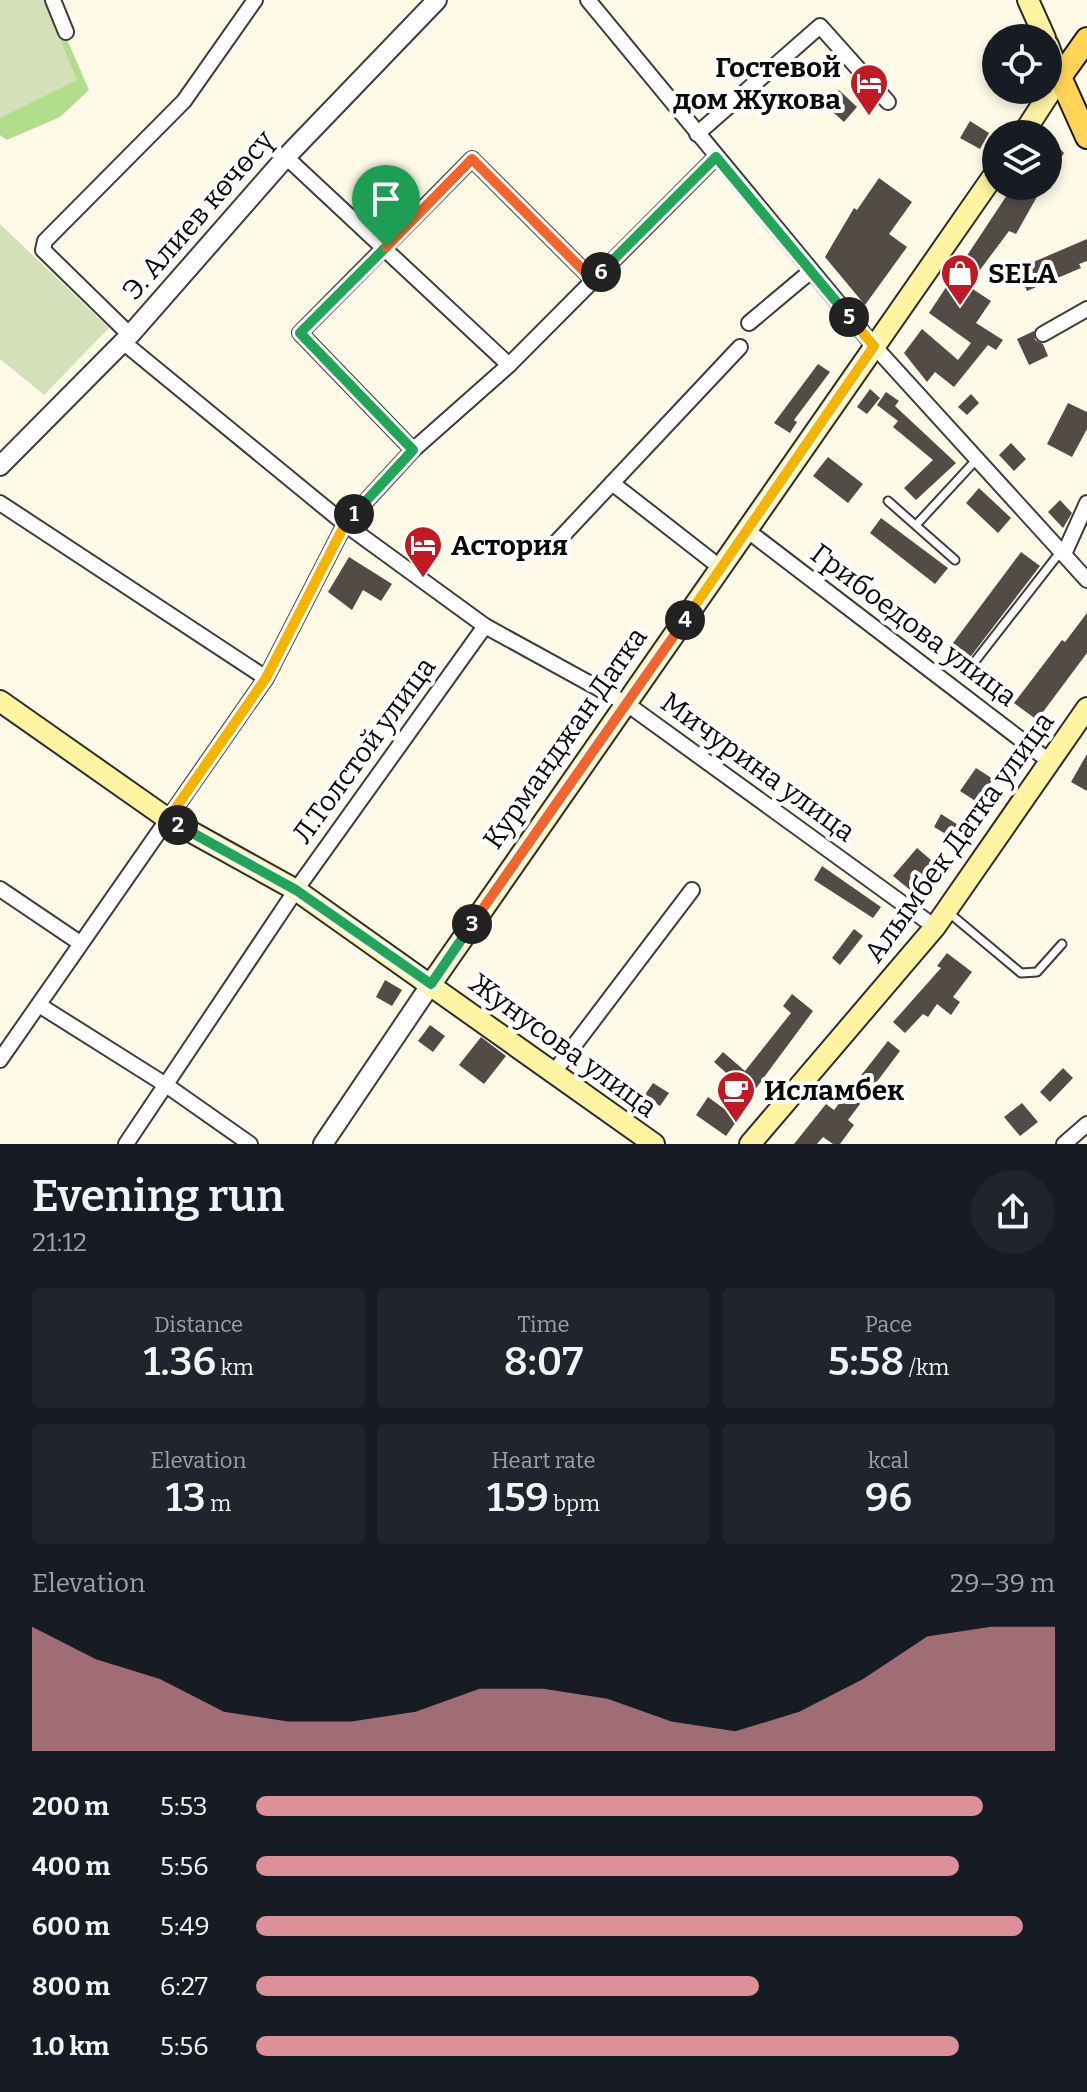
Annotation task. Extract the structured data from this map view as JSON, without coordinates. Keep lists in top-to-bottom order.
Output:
{
  "streets": {
    "main road": ["Курманджан Датка", "Алымбек Датка улица", "Жунусова улица"],
    "street": [
      "Э. Алиев көчөсү",
      "Грибоедова улица",
      "Л.Толстой улица",
      "Мичурина улица"
    ]
  },
  "crossings": [
    ["Э. Алиев көчөсү", "Мичурина улица"],
    ["Грибоедова улица", "Курманджан Датка"],
    ["Грибоедова улица", "Алымбек Датка улица"],
    ["Курманджан Датка", "Мичурина улица"],
    ["Курманджан Датка", "Жунусова улица"],
    ["Л.Толстой улица", "Мичурина улица"],
    ["Л.Толстой улица", "Жунусова улица"],
    ["Мичурина улица", "Алымбек Датка улица"]
  ],
  "places": {
    "hotel": ["Гостевой дом Жукова", "Астория"],
    "shop": ["SELA"],
    "cafe": ["Исламбек"]
  },
  "page": {
    "pins": [
      "6",
      "5",
      "1",
      "4",
      "2",
      "3"
    ],
    "heading": ["Evening run", "21:12"],
    "stats": [
      ["Distance", "1.36 km"],
      ["Time", "8:07"],
      ["Pace", "5:58 /km"],
      ["Elevation", "13 m"],
      ["Heart rate", "159 bpm"],
      ["kcal", "96"]
    ],
    "chart": ["Elevation", "29–39 m"],
    "list": [
      {
        "name": "200 m",
        "note": "5:53"
      },
      {
        "name": "400 m",
        "note": "5:56"
      },
      {
        "name": "600 m",
        "note": "5:49"
      },
      {
        "name": "800 m",
        "note": "6:27"
      },
      {
        "name": "1.0 km",
        "note": "5:56"
      }
    ]
  }
}
